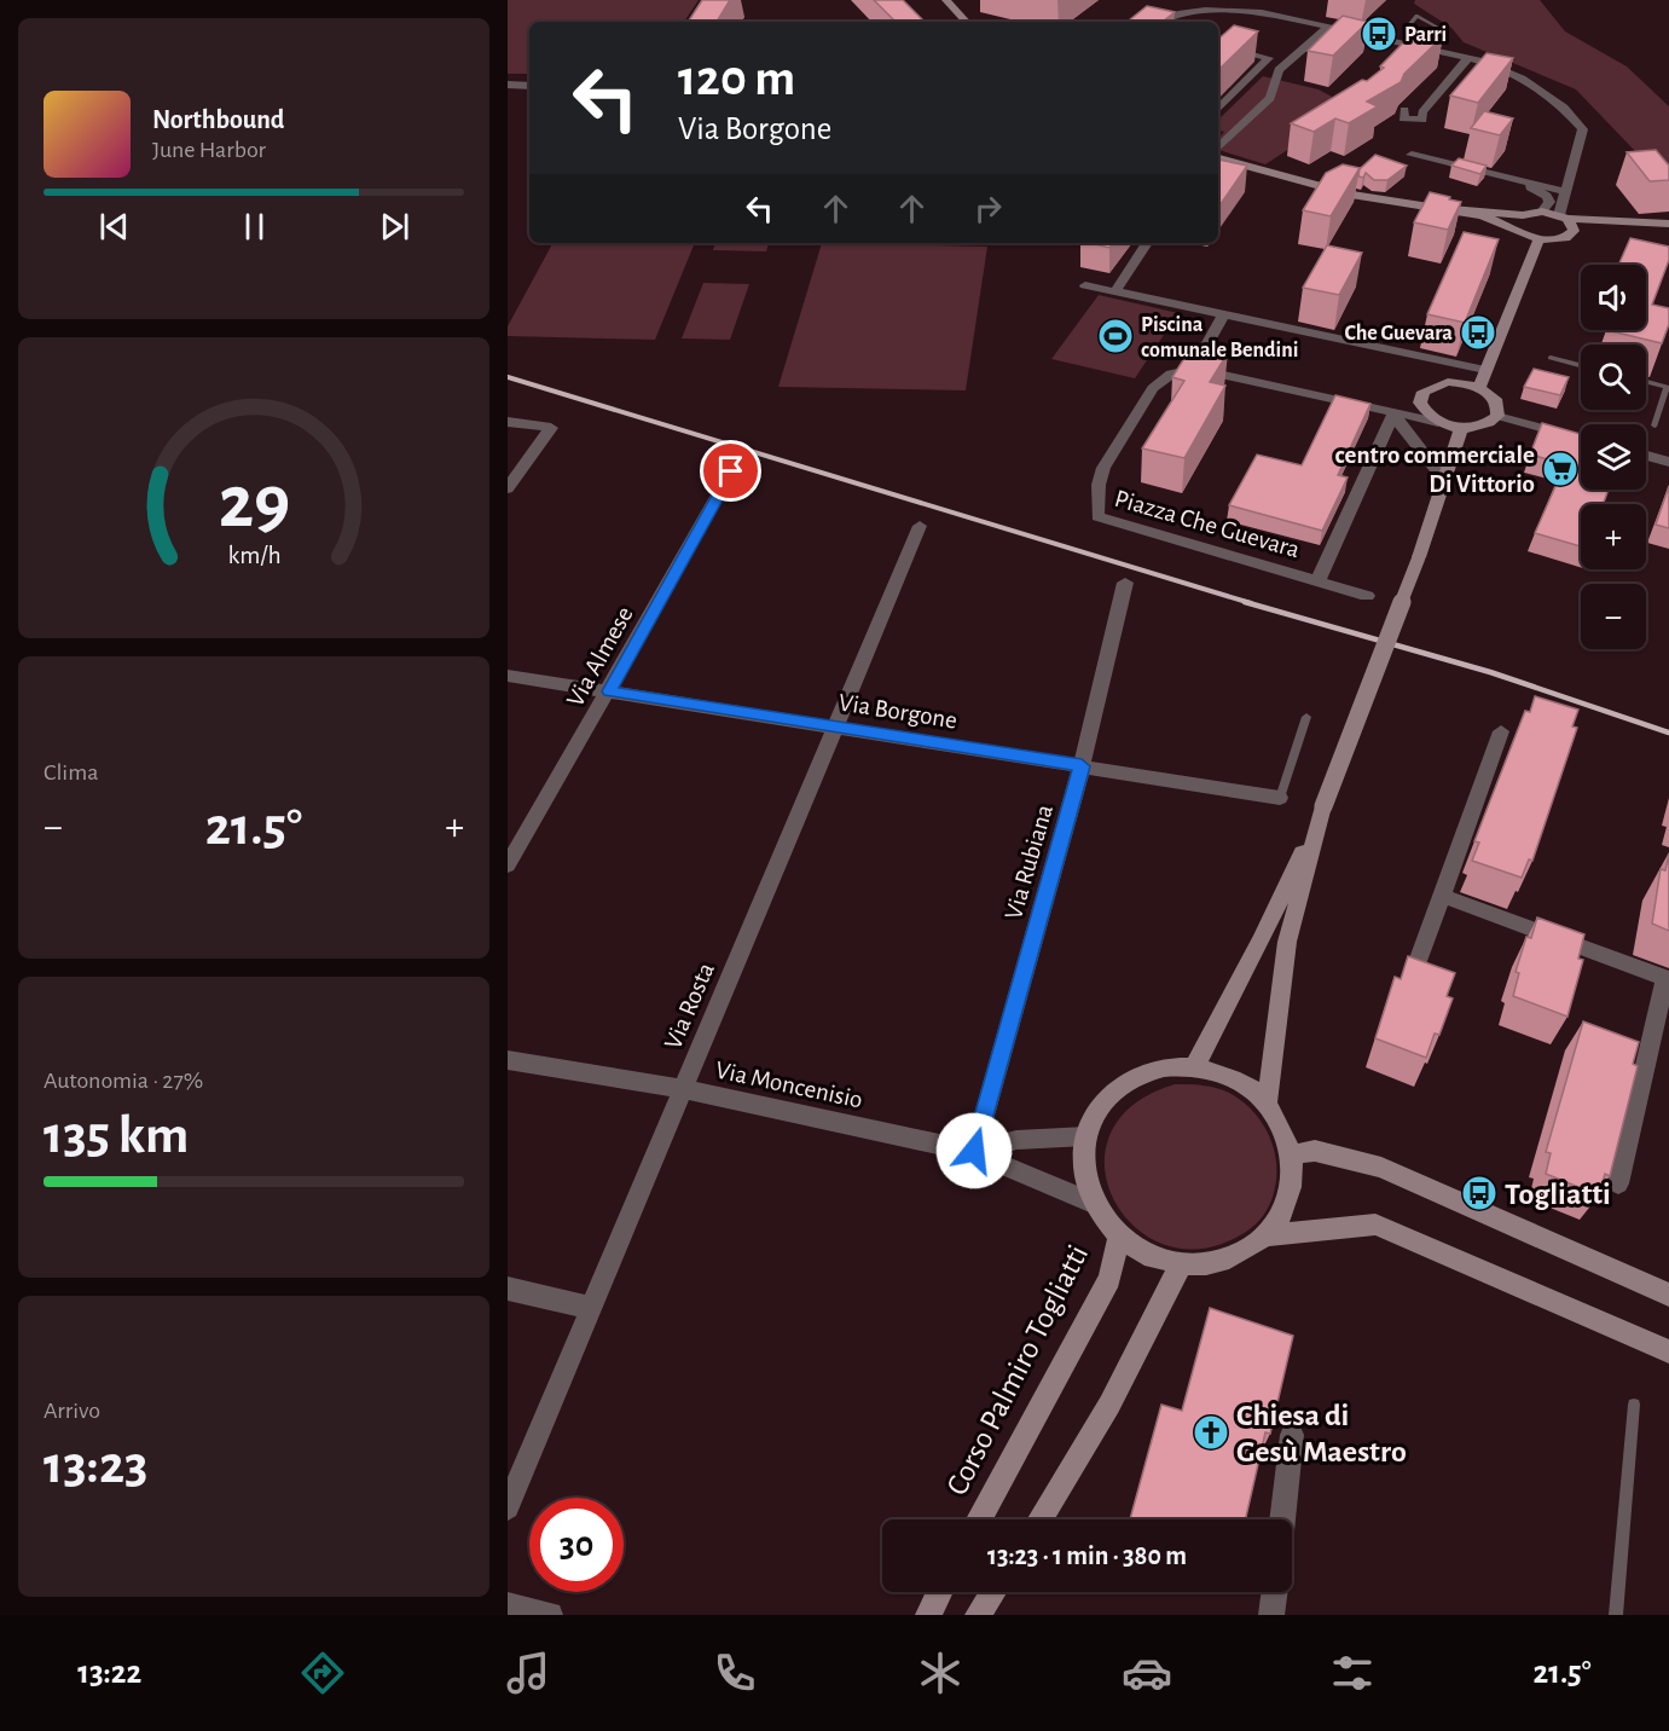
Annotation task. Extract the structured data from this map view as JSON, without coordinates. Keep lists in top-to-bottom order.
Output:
{
  "streets": {
    "street": [
      "Piazza Che Guevara",
      "Via Almese",
      "Via Borgone",
      "Via Rubiana",
      "Via Rosta",
      "Via Moncenisio",
      "Corso Palmiro Togliatti"
    ]
  },
  "crossings": [
    ["Via Almese", "Via Borgone"],
    ["Via Borgone", "Via Rubiana"],
    ["Via Borgone", "Via Rosta"],
    ["Via Rubiana", "Via Moncenisio"],
    ["Via Rosta", "Via Moncenisio"],
    ["Via Moncenisio", "Corso Palmiro Togliatti"]
  ],
  "places": {
    "bus stop": ["Parri", "Che Guevara", "Togliatti"],
    "sports": ["Piscina comunale Bendini"],
    "supermarket": ["centro commerciale Di Vittorio"],
    "church": ["Chiesa di Gesù Maestro"]
  },
  "page": {
    "turn": ["120 m", "Via Borgone"],
    "song": ["Northbound", "June Harbor"],
    "map_buttons": ["+", "−"],
    "tile": [
      "Clima",
      ["Autonomia · 27%", "135 km"],
      ["Arrivo", "13:23"]
    ],
    "heat": ["−", "21.5°", "+"],
    "limit": "30",
    "trip": "13:23 · 1 min · 380 m",
    "tabs": ["13:22", "21.5°"],
    "gauge": ["29", "km/h"]
  }
}
